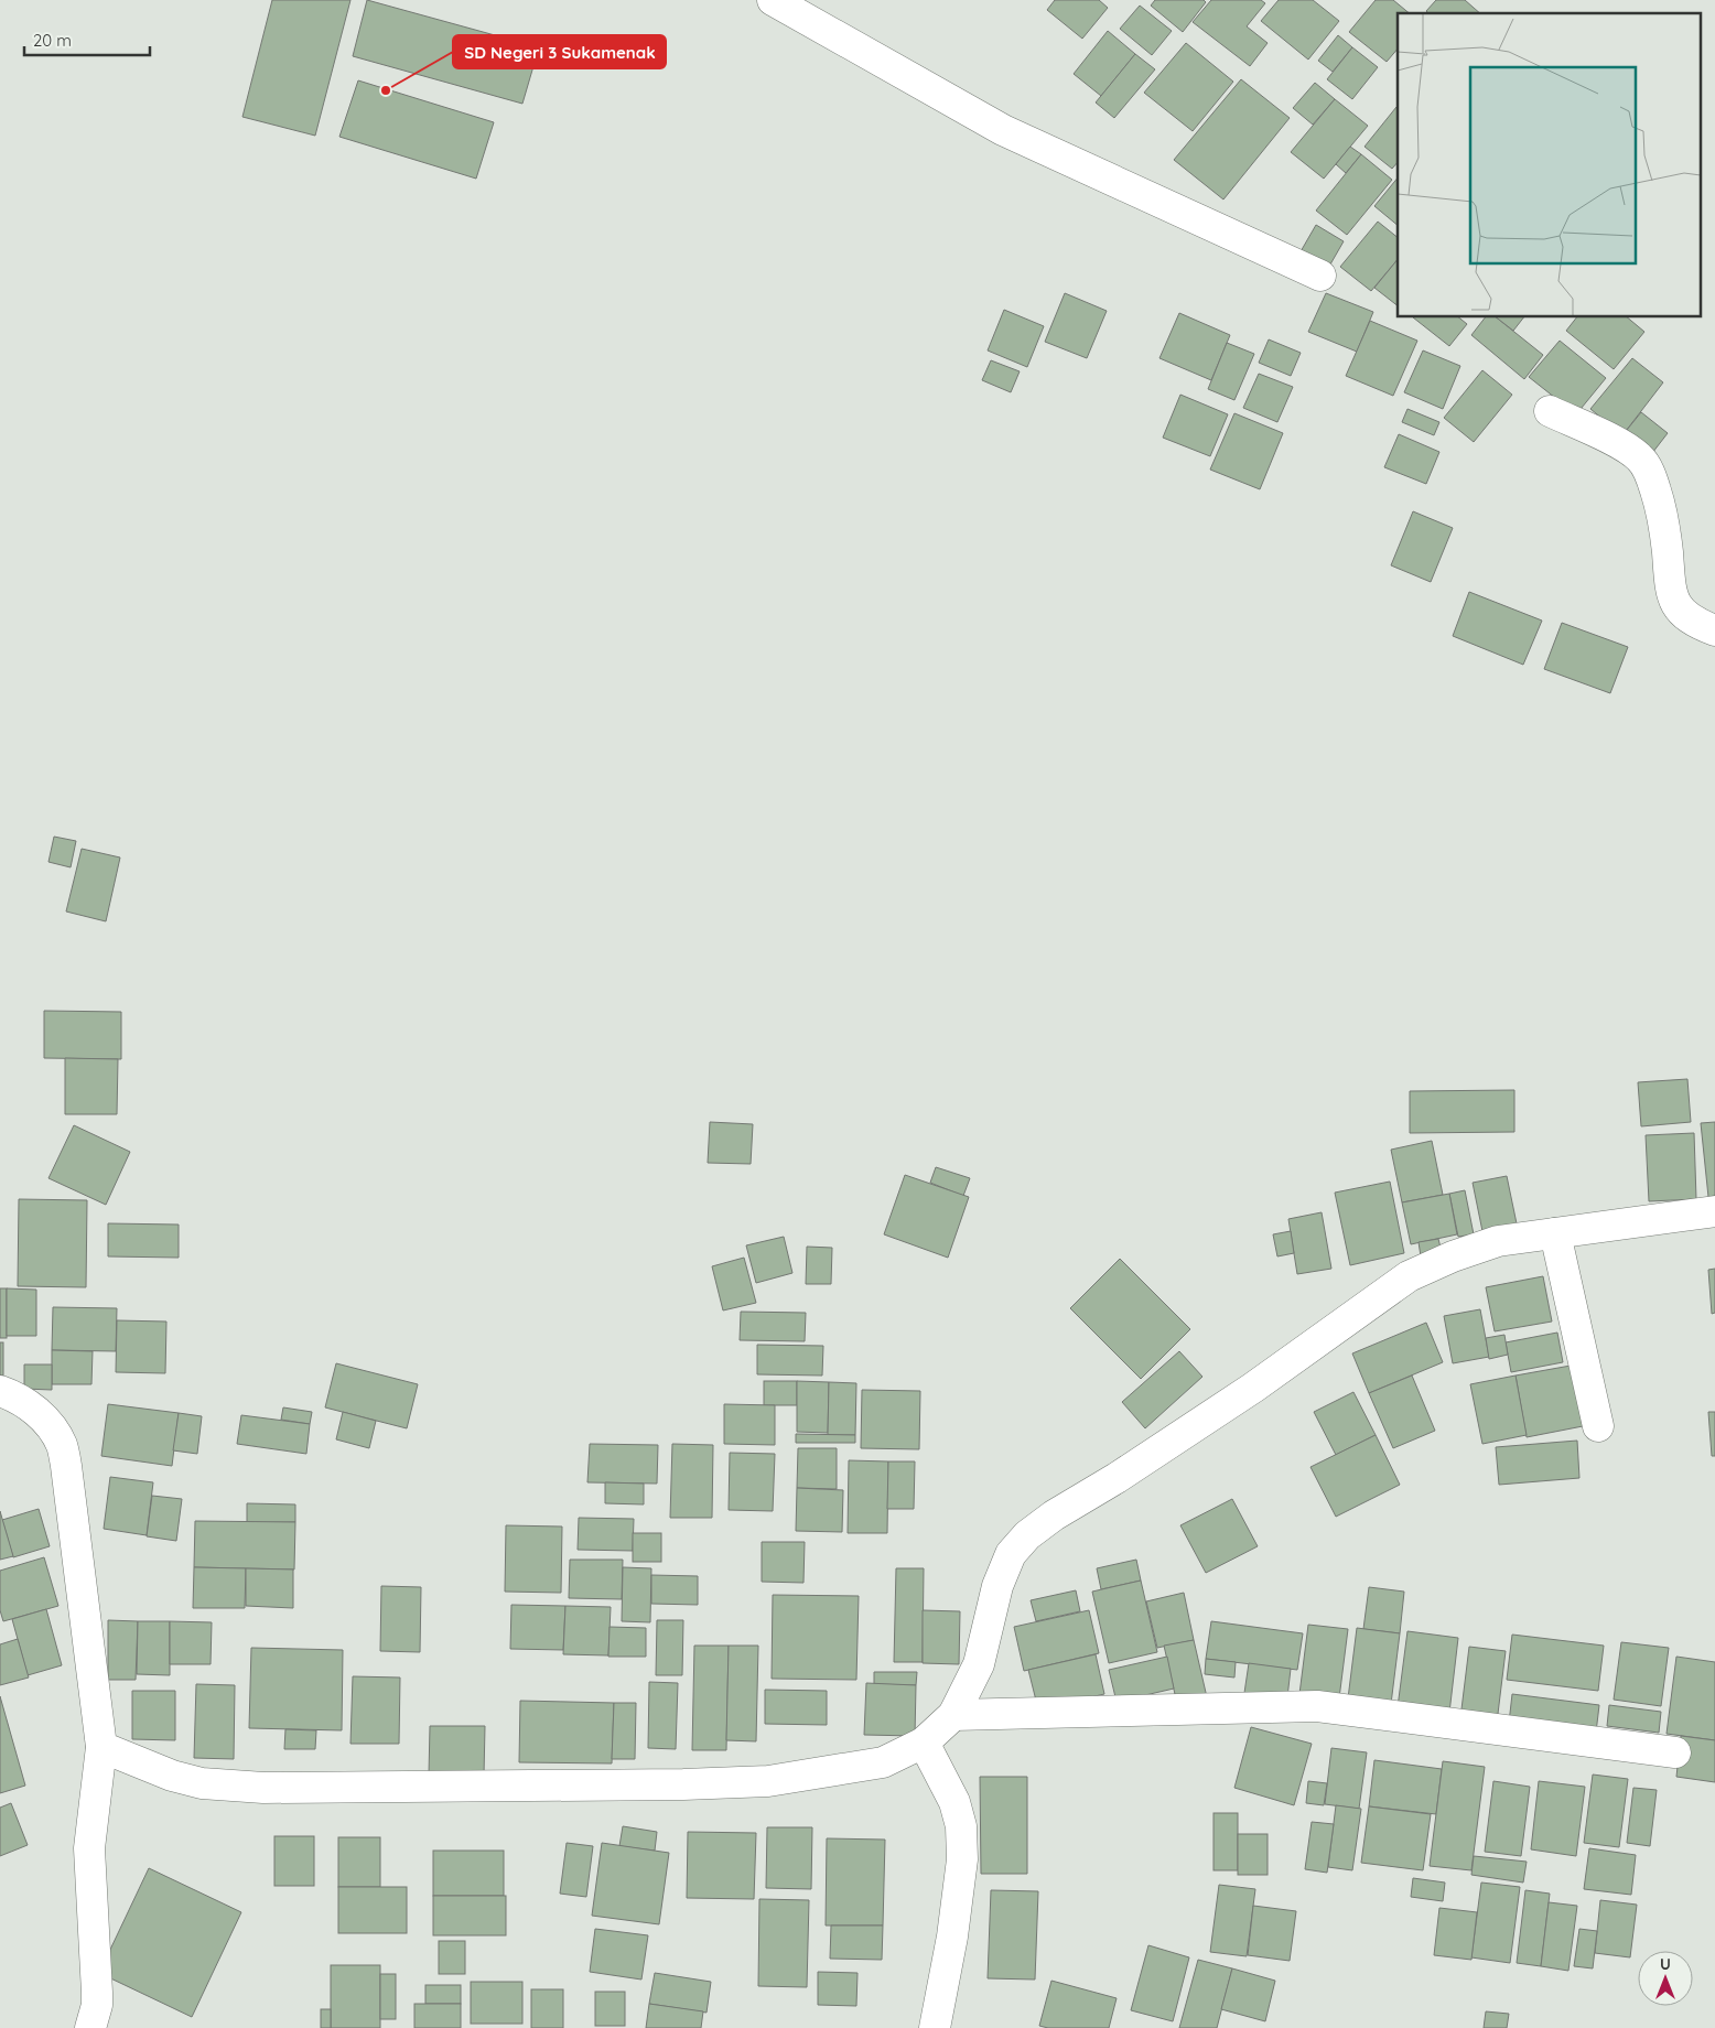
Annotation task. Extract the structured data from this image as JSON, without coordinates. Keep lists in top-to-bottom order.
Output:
{
  "places": ["SD Negeri 3 Sukamenak"],
  "scale_bar": "20 m",
  "north": "top"
}
